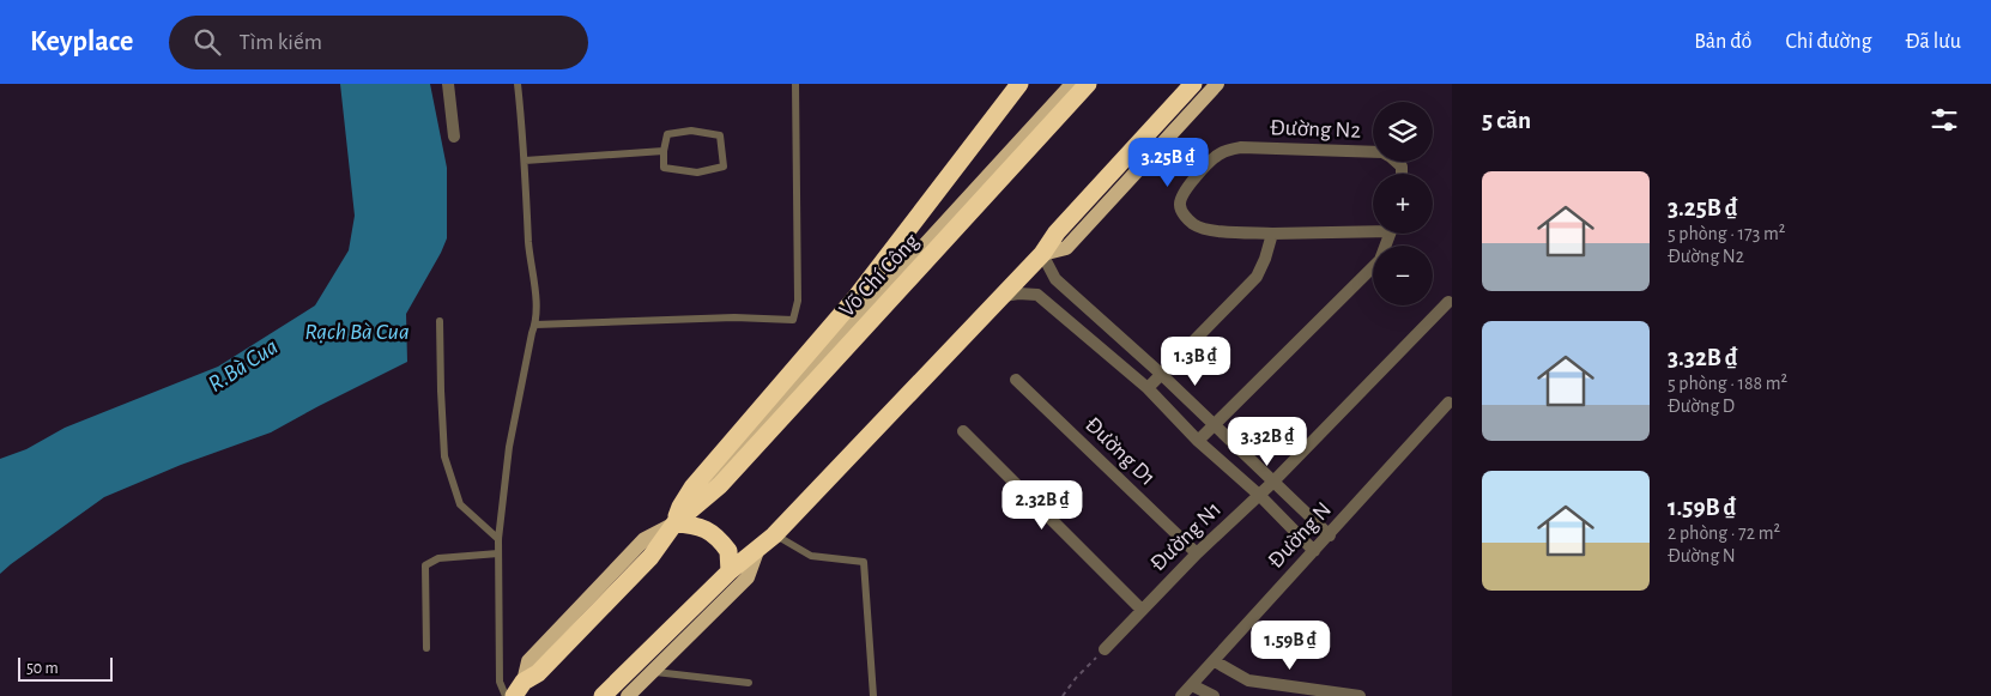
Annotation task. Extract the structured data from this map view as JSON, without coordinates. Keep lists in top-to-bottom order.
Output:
{
  "streets": {
    "highway": ["Võ Chí Công"],
    "street": [
      "Đường N2",
      "Đường D1",
      "Đường N",
      "Đường N1"
    ]
  },
  "crossings": [
    ["Đường D1", "Đường N1"]
  ],
  "water": ["Rạch Bà Cua", "R.Bà Cua"],
  "scale_bar": "50 m",
  "page": {
    "header": "Keyplace",
    "search": "Tìm kiếm",
    "nav": ["Bản đồ", "Chỉ đường", "Đã lưu"],
    "heading": "5 căn",
    "map_buttons": ["+", "−"],
    "price": [
      "3.25B ₫",
      "1.3B ₫",
      "3.32B ₫",
      "2.32B ₫",
      "1.59B ₫"
    ],
    "list": [
      {
        "name": "3.25B ₫",
        "note": "5 phòng · 173 m² · Đường N2"
      },
      {
        "name": "3.32B ₫",
        "note": "5 phòng · 188 m² · Đường D"
      },
      {
        "name": "1.59B ₫",
        "note": "2 phòng · 72 m² · Đường N"
      }
    ],
    "scale": "50 m"
  }
}
